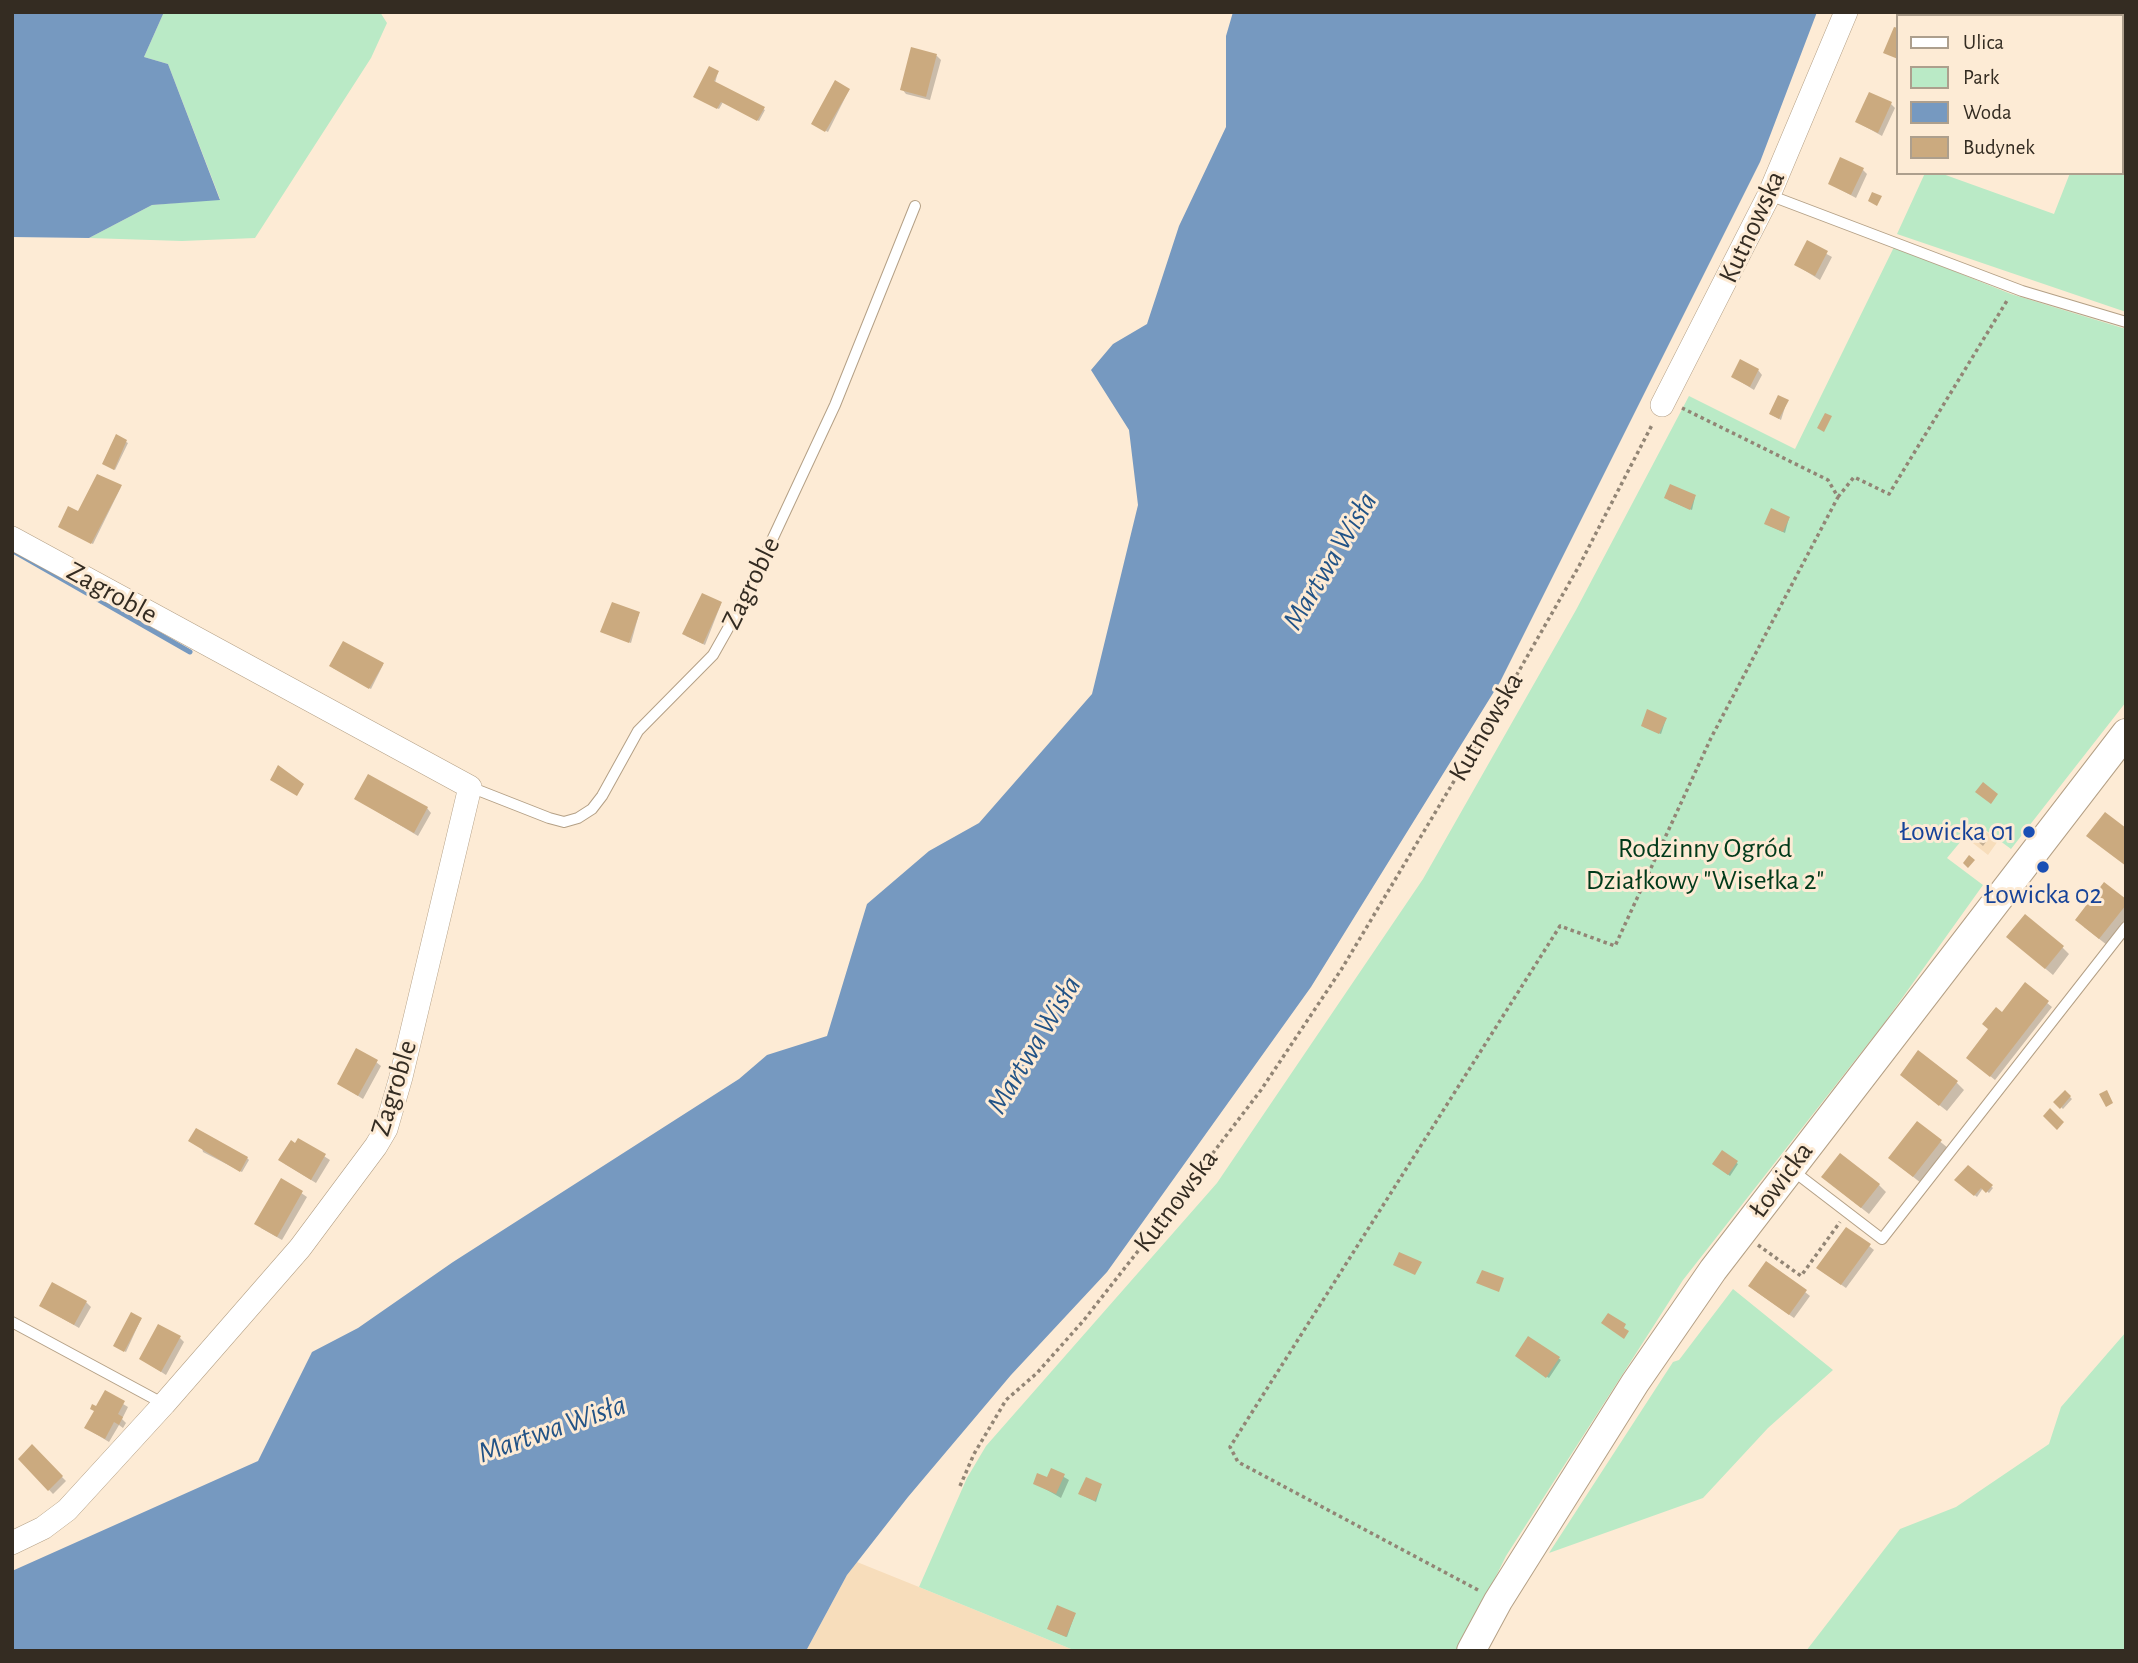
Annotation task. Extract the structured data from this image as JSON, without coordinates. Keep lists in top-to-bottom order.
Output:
{
  "streets": {
    "street": ["Kutnowska", "Zagroble", "Łowicka"]
  },
  "water": ["Martwa Wisła"],
  "parks": ["Rodzinny Ogród Działkowy \"Wisełka 2\""],
  "places": ["Łowicka 01", "Łowicka 02"],
  "legend": [
    "Ulica",
    "Park",
    "Woda",
    "Budynek"
  ]
}
